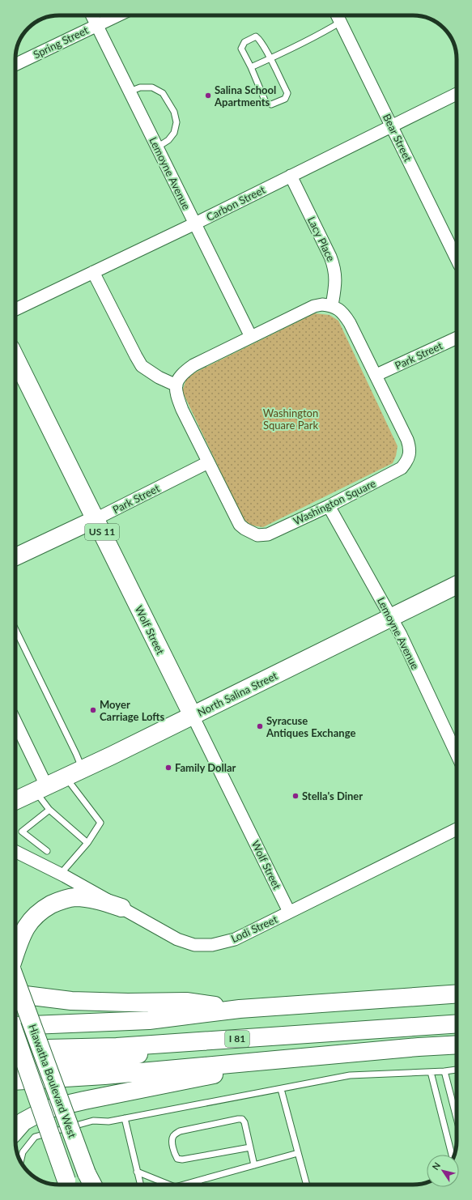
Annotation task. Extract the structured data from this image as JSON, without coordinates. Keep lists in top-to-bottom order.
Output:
{
  "streets": {
    "main road": [
      "Park Street",
      "US 11",
      "Wolf Street",
      "North Salina Street",
      "I 81",
      "Hiawatha Boulevard West"
    ],
    "street": [
      "Spring Street",
      "Bear Street",
      "Lemoyne Avenue",
      "Carbon Street",
      "Lacy Place",
      "Washington Square",
      "Lodi Street"
    ]
  },
  "crossings": [
    ["Spring Street", "Lemoyne Avenue"],
    ["Bear Street", "Carbon Street"],
    ["Lemoyne Avenue", "Carbon Street"],
    ["Lemoyne Avenue", "Washington Square"],
    ["Lemoyne Avenue", "North Salina Street"],
    ["Carbon Street", "Lacy Place"],
    ["Lacy Place", "Washington Square"],
    ["Park Street", "Washington Square"],
    ["Park Street", "Wolf Street"],
    ["Wolf Street", "North Salina Street"],
    ["Wolf Street", "Lodi Street"]
  ],
  "parks": ["Washington Square Park"],
  "places": [
    "Salina School Apartments",
    "Moyer Carriage Lofts",
    "Syracuse Antiques Exchange",
    "Family Dollar",
    "Stella's Diner"
  ],
  "north": "top left"
}
